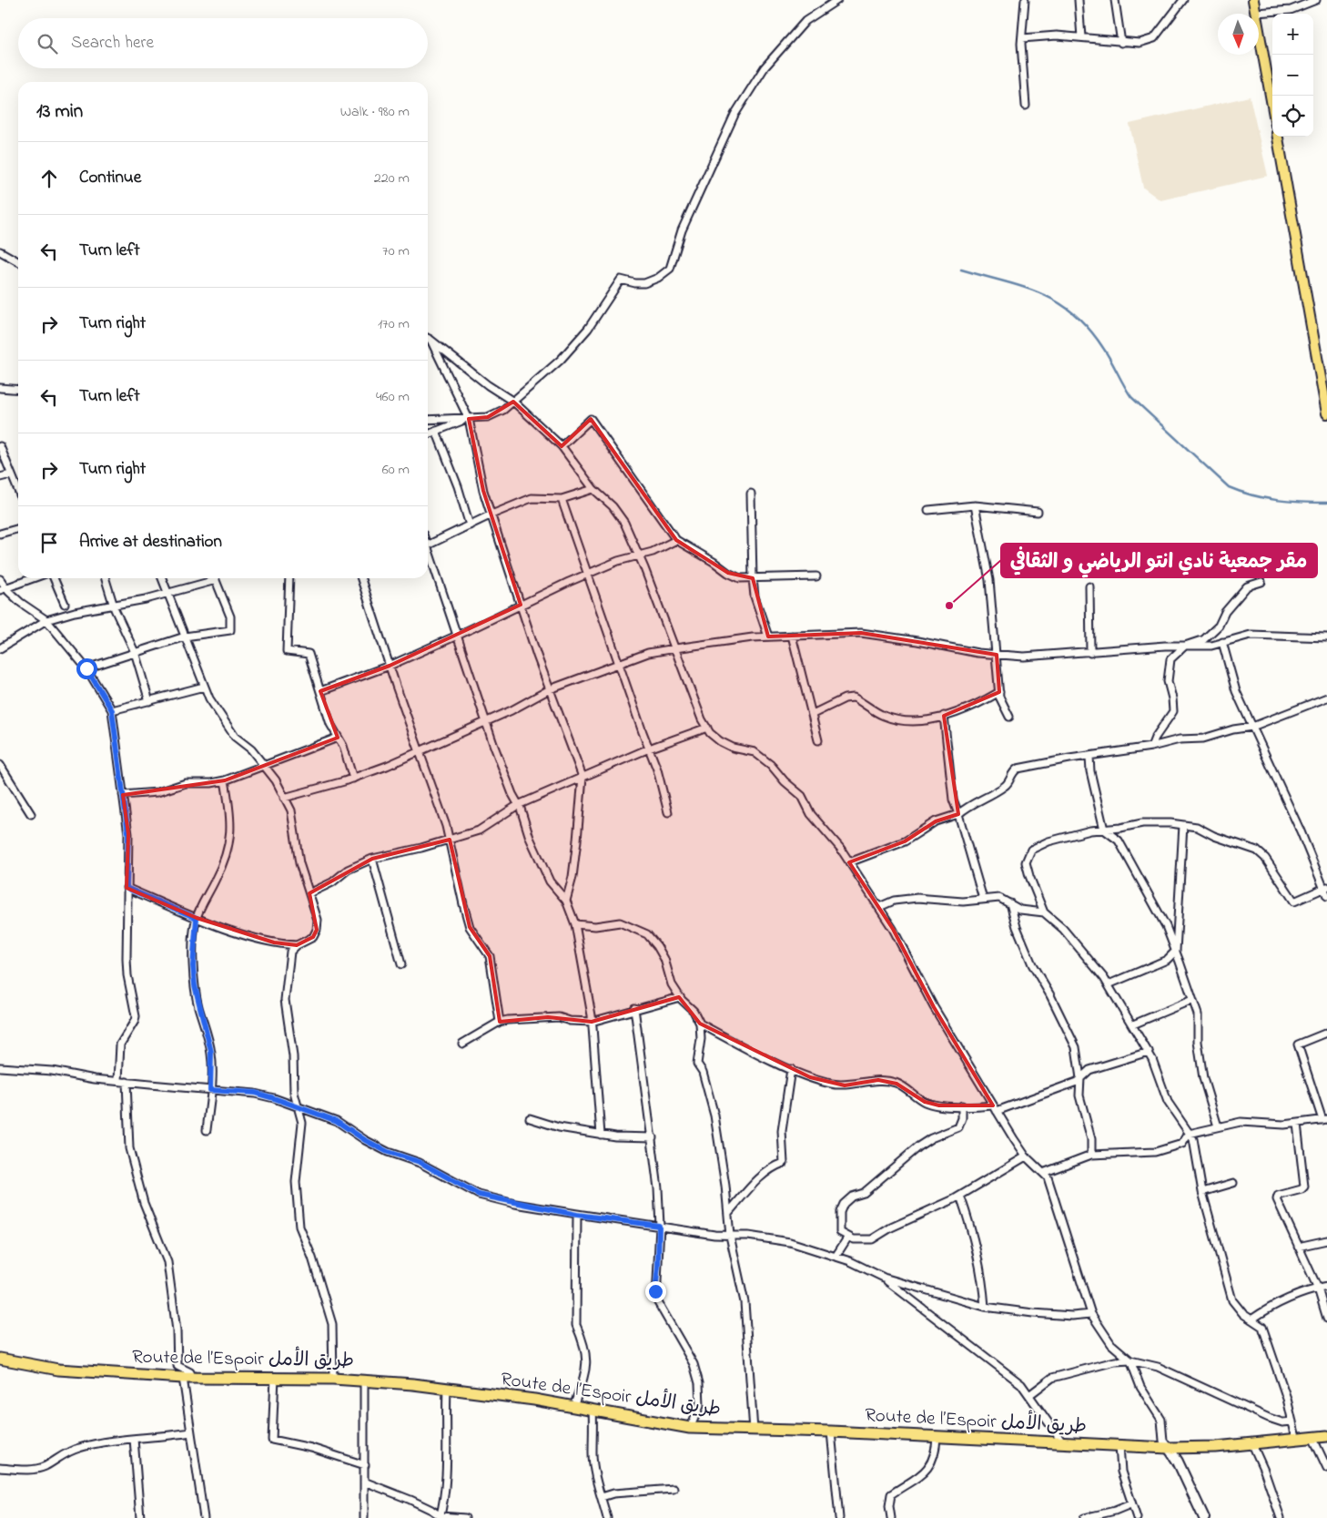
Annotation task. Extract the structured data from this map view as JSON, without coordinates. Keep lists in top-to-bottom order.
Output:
{
  "streets": {
    "highway": ["Route de l’Espoir طريق الأمل"]
  },
  "places": ["مقر جمعية نادي انتو الرياضي و الثقافي"],
  "north": "bottom",
  "page": {
    "map_buttons": ["+", "−"],
    "search": "Search here",
    "heading": ["13 min", "Walk · 980 m"],
    "list": [
      ["Continue", "220 m"],
      ["Turn left", "70 m"],
      ["Turn right", "170 m"],
      ["Turn left", "460 m"],
      ["Turn right", "60 m"],
      "Arrive at destination"
    ]
  }
}
